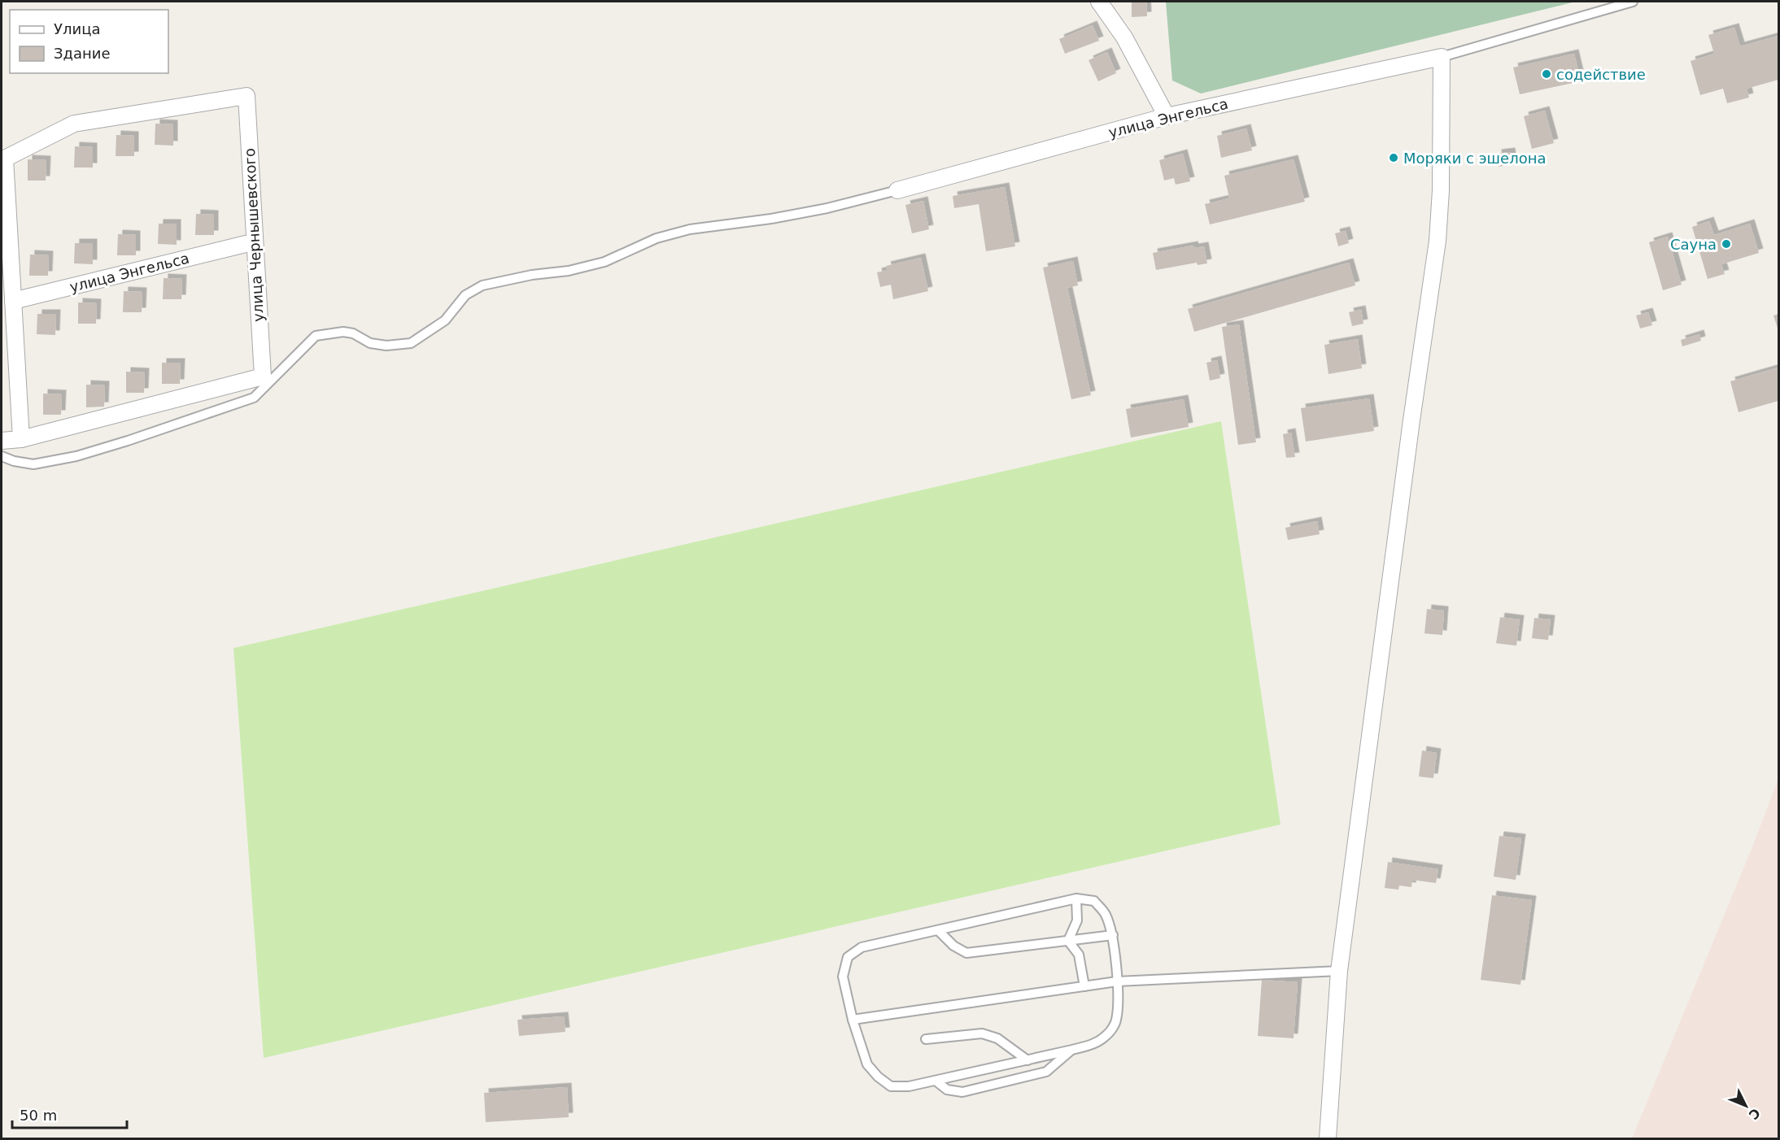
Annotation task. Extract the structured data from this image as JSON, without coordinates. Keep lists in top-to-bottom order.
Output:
{
  "streets": {
    "street": ["улица Энгельса", "улица Чернышевского"]
  },
  "crossings": [
    ["улица Энгельса", "улица Чернышевского"]
  ],
  "places": ["содействие", "Моряки с эшелона", "Сауна"],
  "legend": ["Улица", "Здание"],
  "scale_bar": "50 m",
  "north": "bottom right"
}
